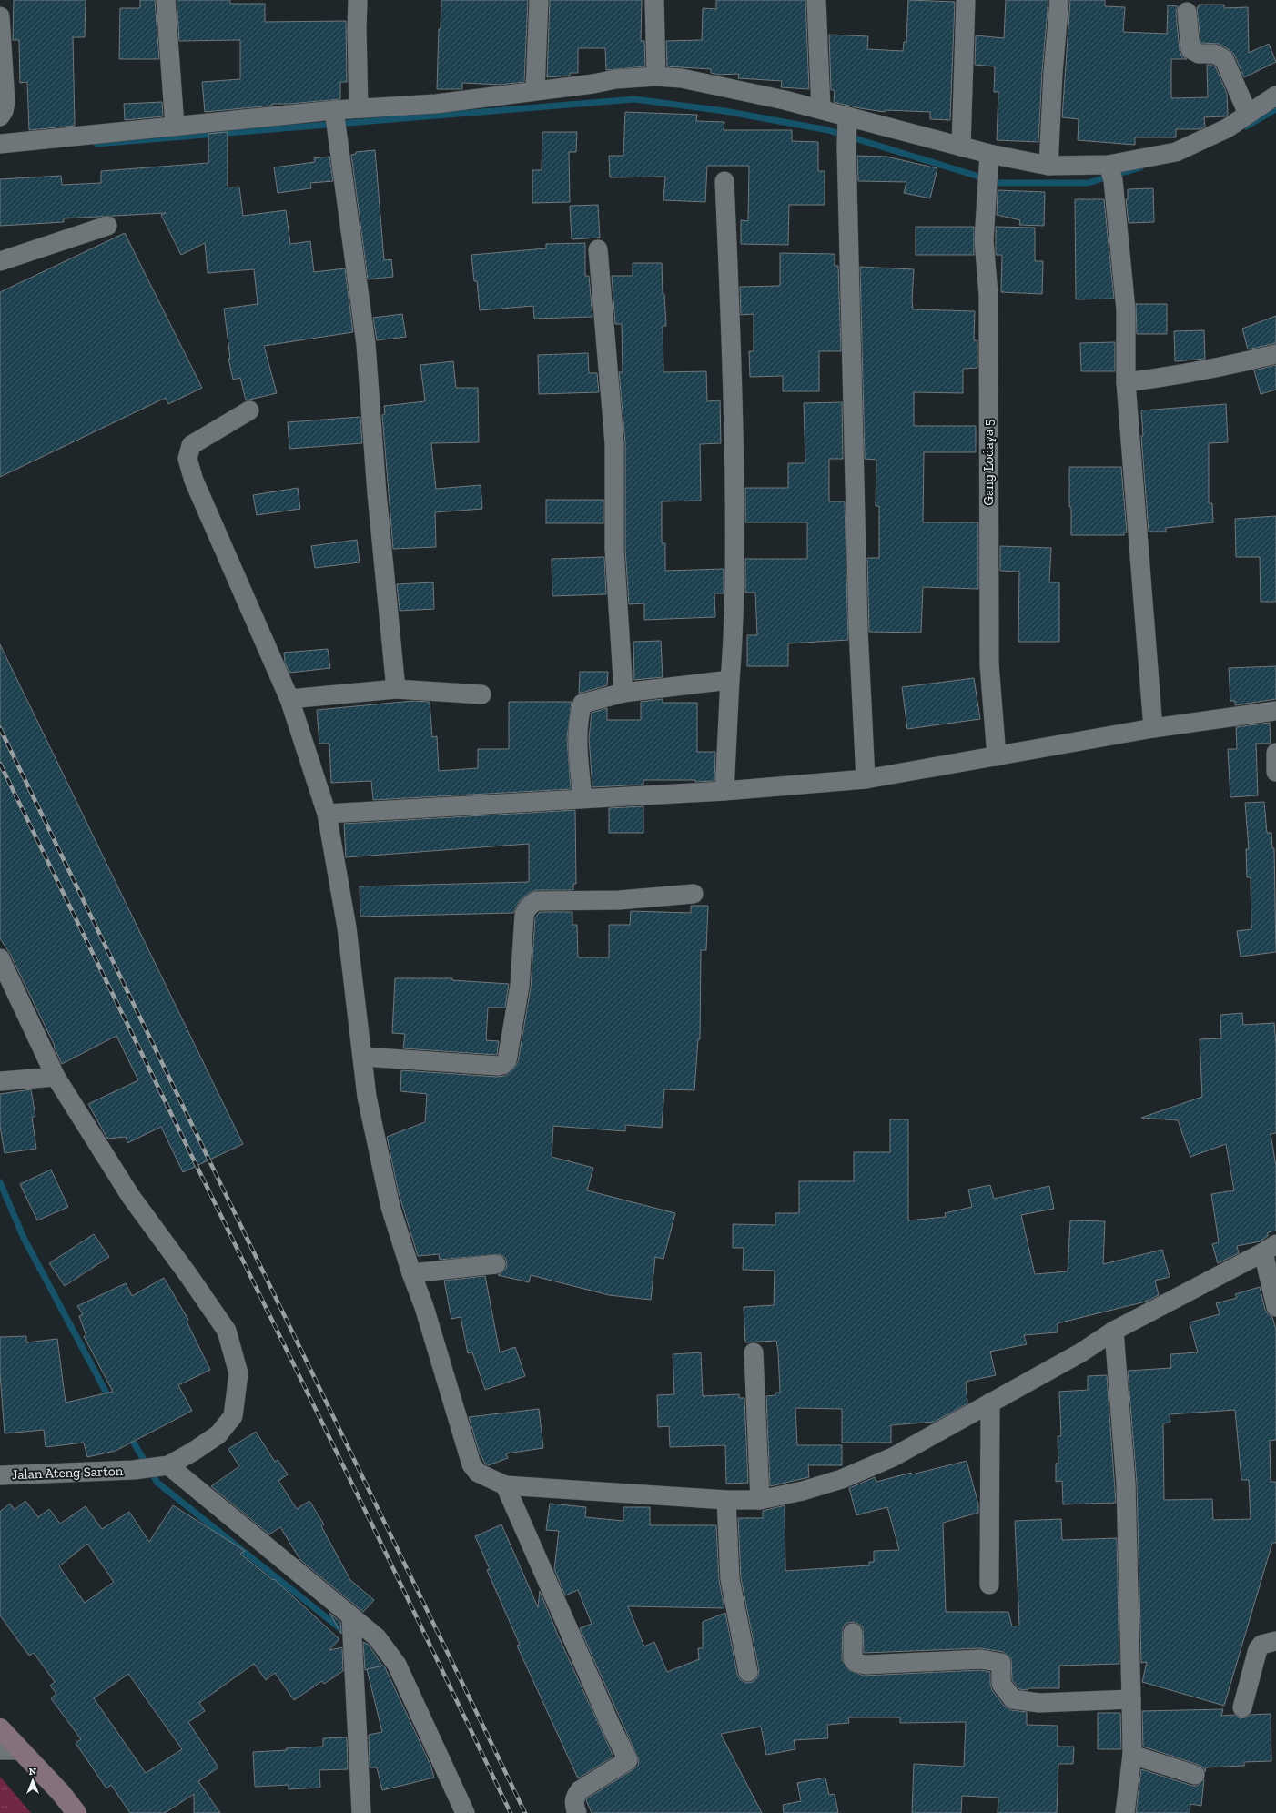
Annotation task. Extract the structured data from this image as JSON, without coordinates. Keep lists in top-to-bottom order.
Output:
{
  "streets": {
    "street": ["Gang Lodaya 5", "Jalan Ateng Sarton"]
  },
  "north": "top"
}
